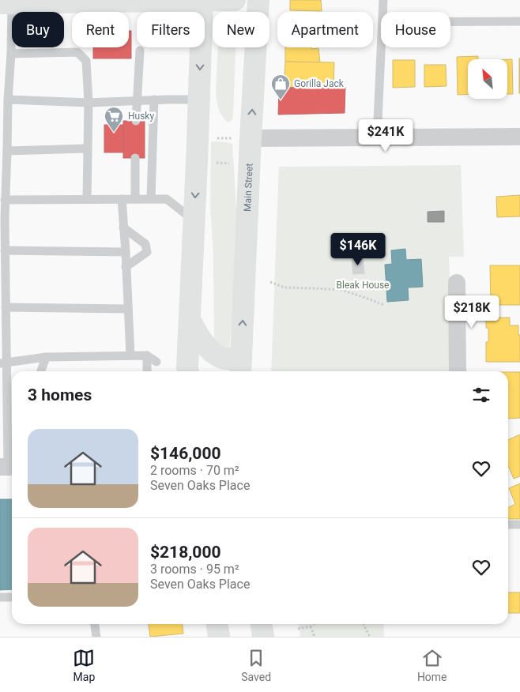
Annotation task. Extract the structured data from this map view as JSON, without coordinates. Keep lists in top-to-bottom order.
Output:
{
  "streets": {
    "main road": ["Main Street"]
  },
  "parks": ["Bleak House"],
  "places": {
    "shop": ["Gorilla Jack"],
    "supermarket": ["Husky"]
  },
  "north": "top left",
  "page": {
    "chip": [
      "Buy",
      "Rent",
      "Filters",
      "New",
      "Apartment",
      "House"
    ],
    "price": ["$241K", "$146K", "$218K"],
    "heading": "3 homes",
    "list": [
      {
        "name": "$146,000",
        "note": "2 rooms · 70 m² · Seven Oaks Place"
      },
      {
        "name": "$218,000",
        "note": "3 rooms · 95 m² · Seven Oaks Place"
      }
    ],
    "tabs": ["Map", "Saved", "Home"]
  }
}
